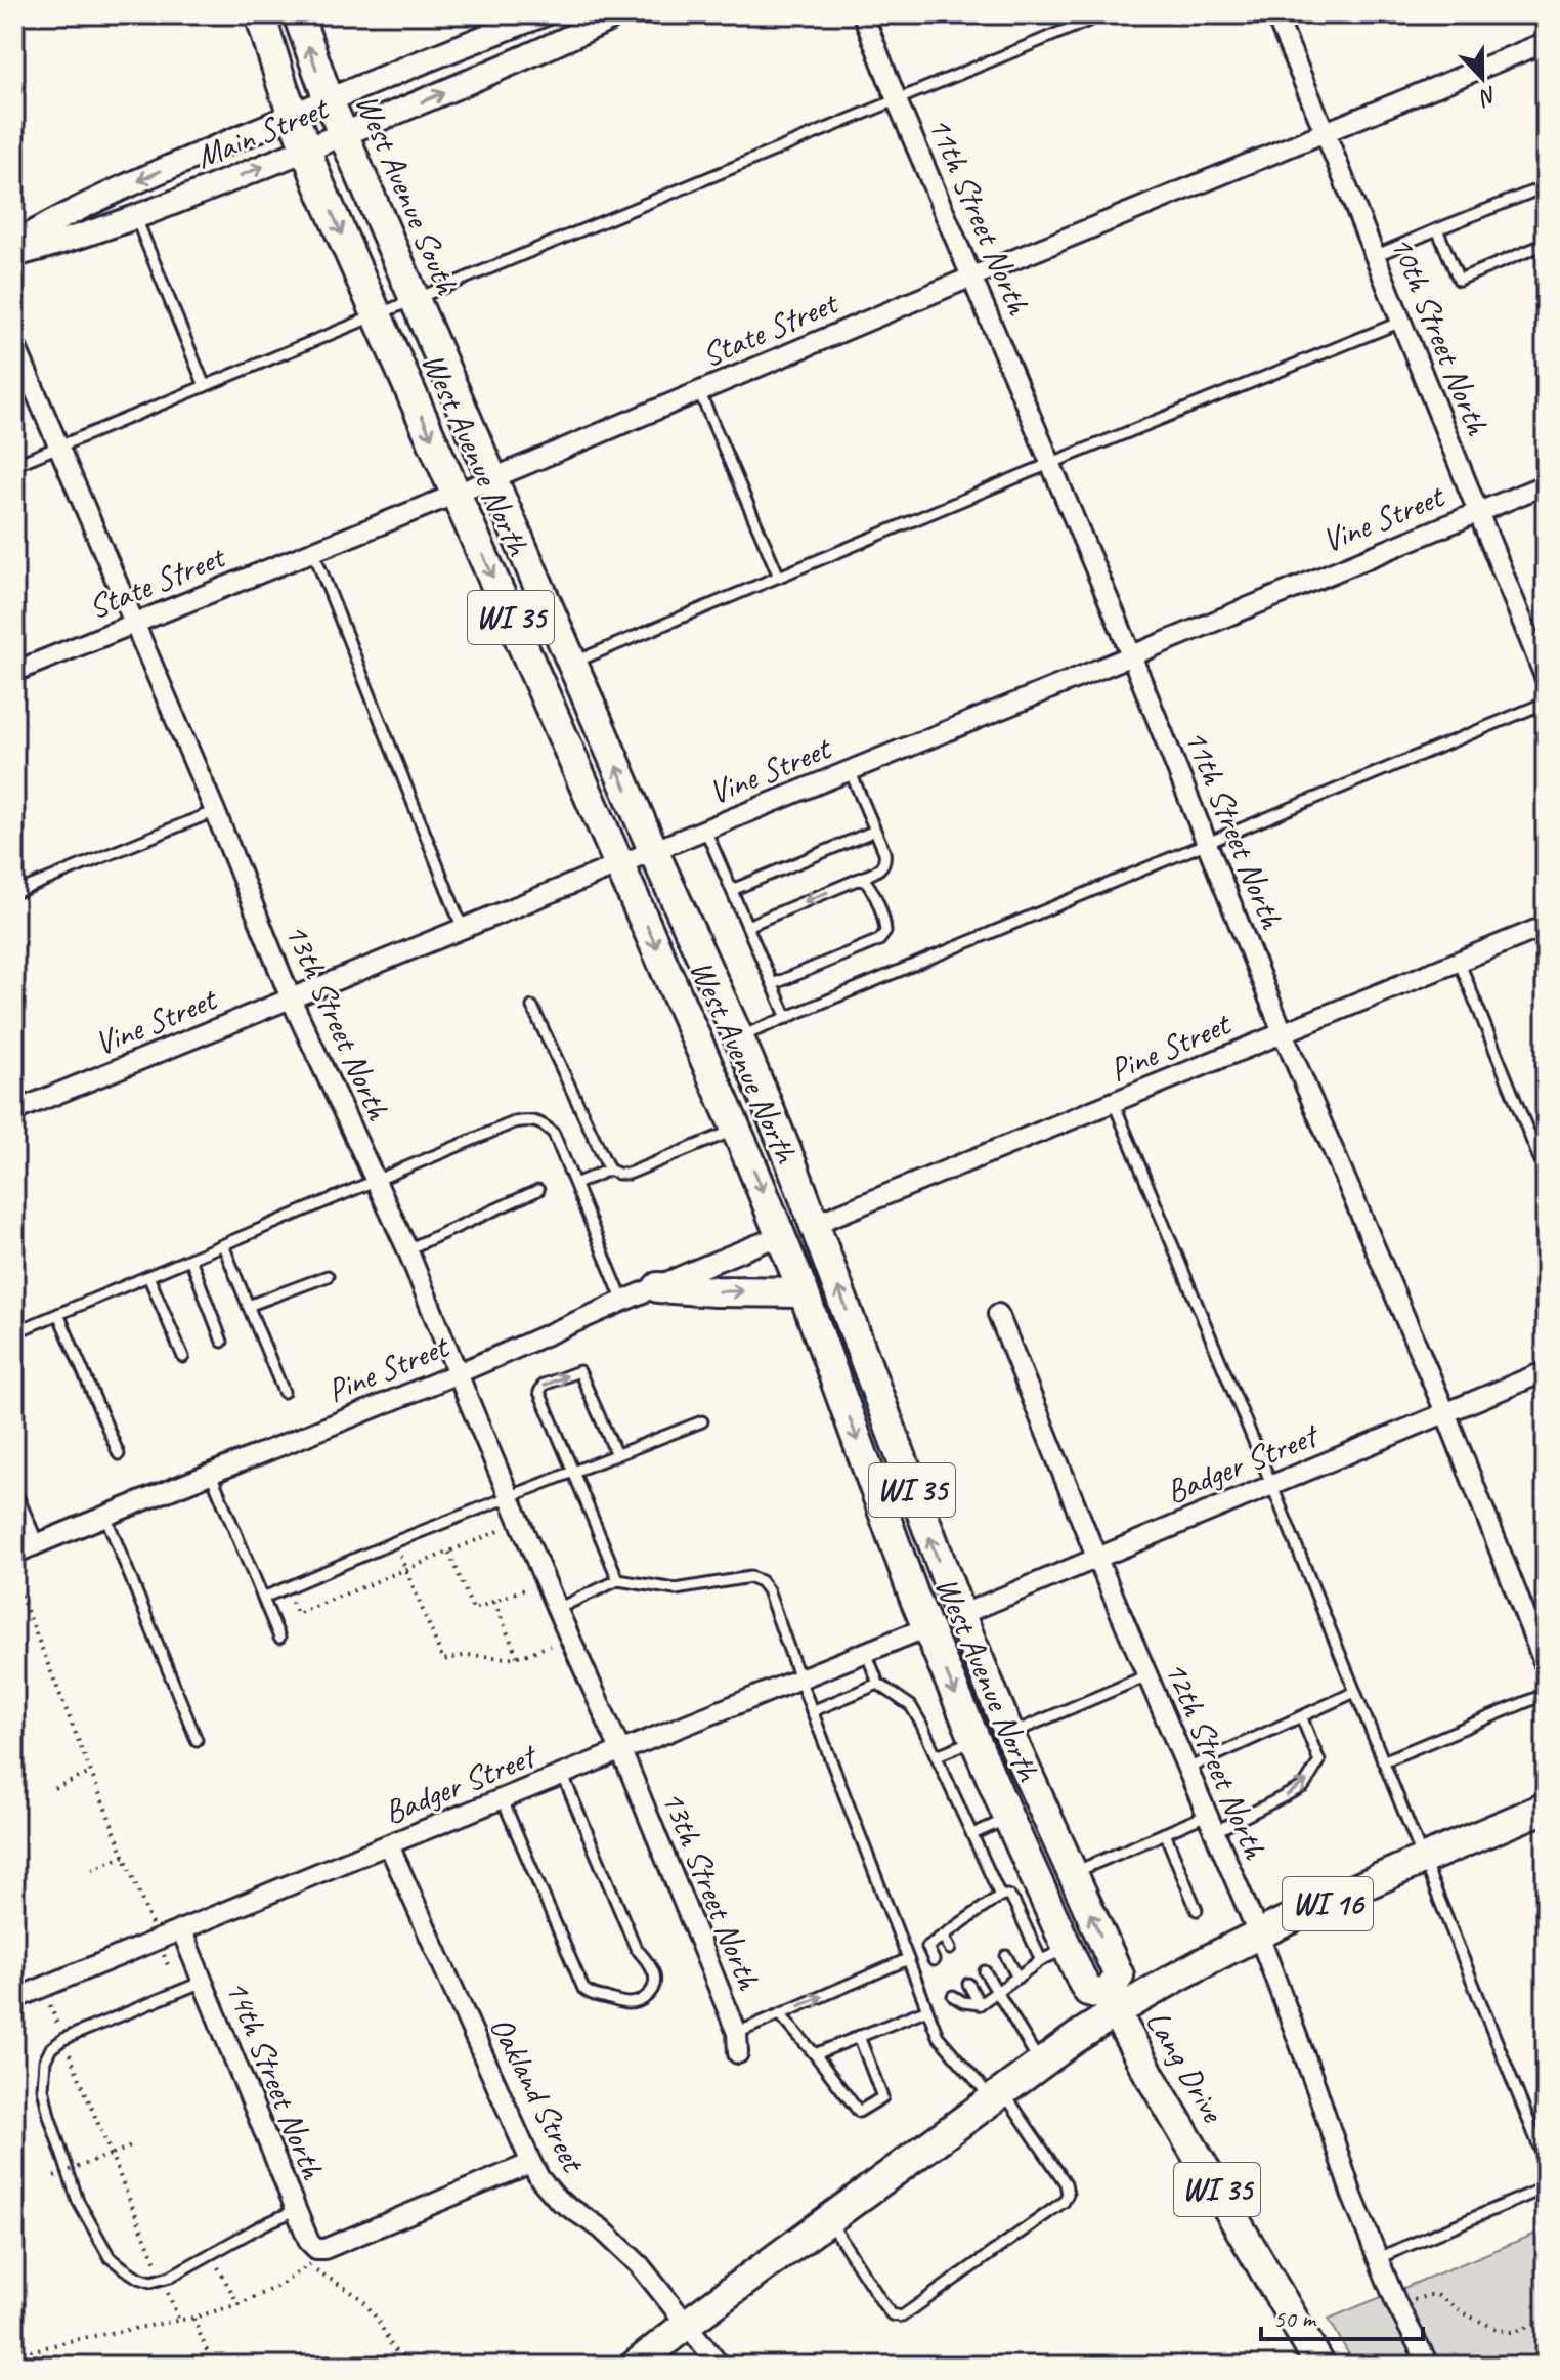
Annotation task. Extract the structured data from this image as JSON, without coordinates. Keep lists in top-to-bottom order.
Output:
{
  "streets": {
    "main road": [
      "West Avenue South",
      "West Avenue North",
      "WI 35",
      "WI 16",
      "Lang Drive"
    ],
    "street": [
      "Main Street",
      "11th Street North",
      "State Street",
      "10th Street North",
      "Vine Street",
      "13th Street North",
      "Pine Street",
      "Badger Street",
      "12th Street North",
      "14th Street North",
      "Oakland Street"
    ]
  },
  "crossings": [
    ["Main Street", "West Avenue South"],
    ["Main Street", "West Avenue North"],
    ["Main Street", "WI 35"],
    ["West Avenue South", "State Street"],
    ["West Avenue South", "West Avenue North"],
    ["West Avenue South", "Vine Street"],
    ["11th Street North", "State Street"],
    ["11th Street North", "Vine Street"],
    ["11th Street North", "Pine Street"],
    ["11th Street North", "Badger Street"],
    ["State Street", "10th Street North"],
    ["State Street", "West Avenue North"],
    ["State Street", "13th Street North"],
    ["10th Street North", "Vine Street"],
    ["West Avenue North", "Vine Street"],
    ["West Avenue North", "WI 35"],
    ["West Avenue North", "Pine Street"],
    ["West Avenue North", "Badger Street"],
    ["West Avenue North", "WI 16"],
    ["West Avenue North", "Lang Drive"],
    ["Vine Street", "13th Street North"],
    ["13th Street North", "Pine Street"],
    ["13th Street North", "Badger Street"],
    ["Badger Street", "12th Street North"],
    ["Badger Street", "14th Street North"],
    ["Badger Street", "Oakland Street"],
    ["12th Street North", "WI 16"],
    ["WI 16", "Lang Drive"],
    ["WI 16", "Oakland Street"],
    ["14th Street North", "Oakland Street"]
  ],
  "scale_bar": "50 m",
  "north": "bottom"
}
